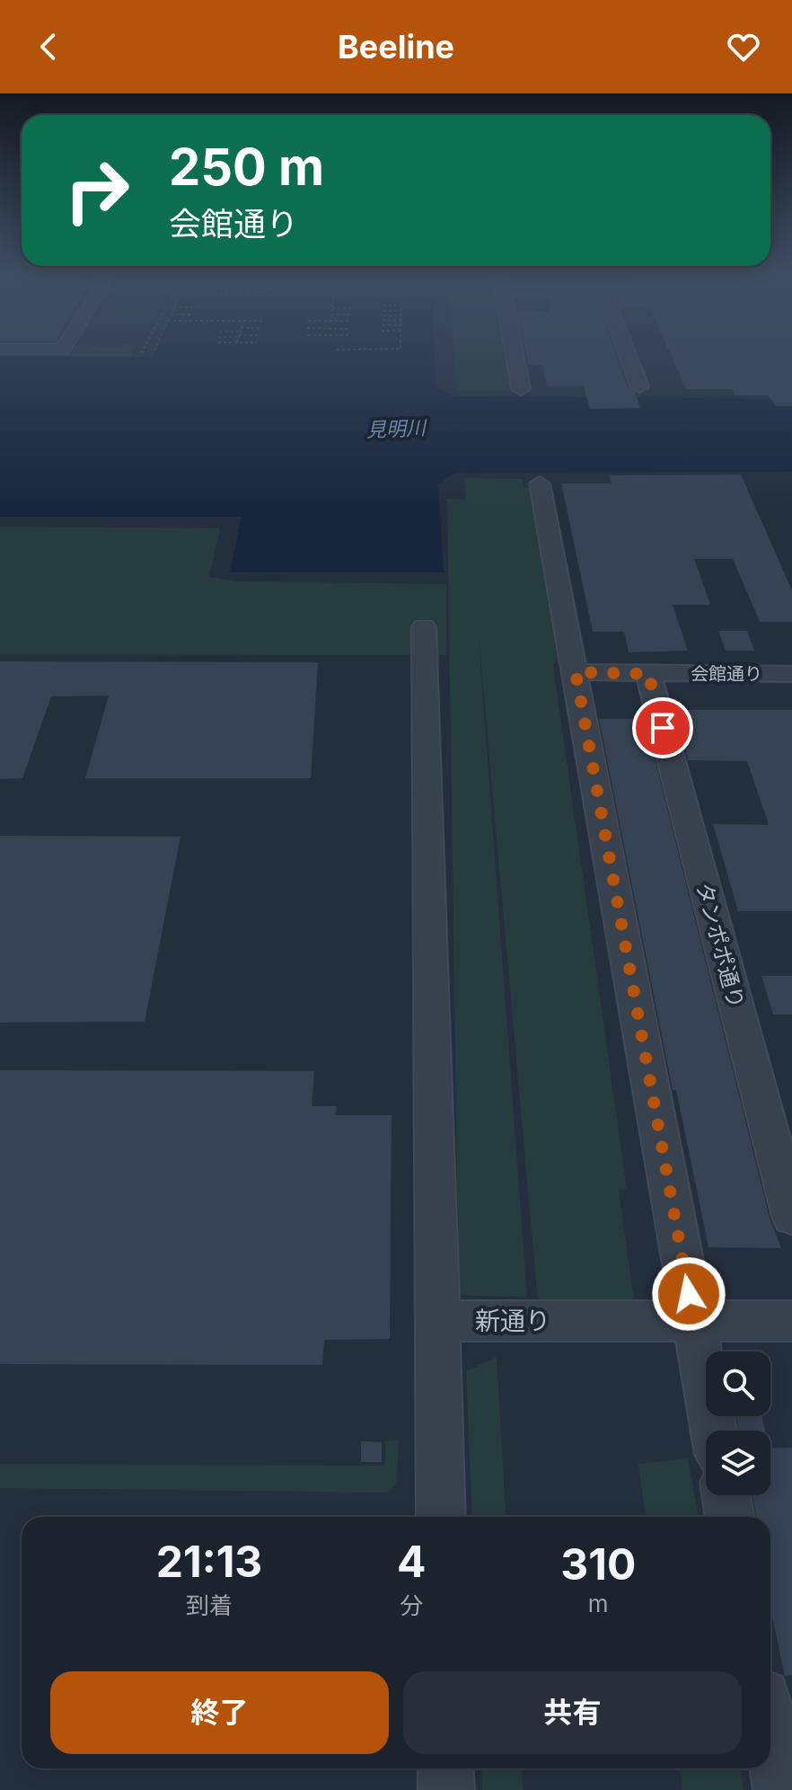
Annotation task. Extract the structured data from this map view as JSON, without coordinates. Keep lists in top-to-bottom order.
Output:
{
  "streets": {
    "street": ["会館通り", "タンポポ通り", "新通り"]
  },
  "crossings": [
    ["会館通り", "タンポポ通り"]
  ],
  "water": ["見明川"],
  "page": {
    "header": "Beeline",
    "turn": ["250 m", "会館通り"],
    "eta": [
      "21:13",
      "到着",
      "4",
      "分",
      "310",
      "m"
    ],
    "buttons": ["終了", "共有"]
  }
}
